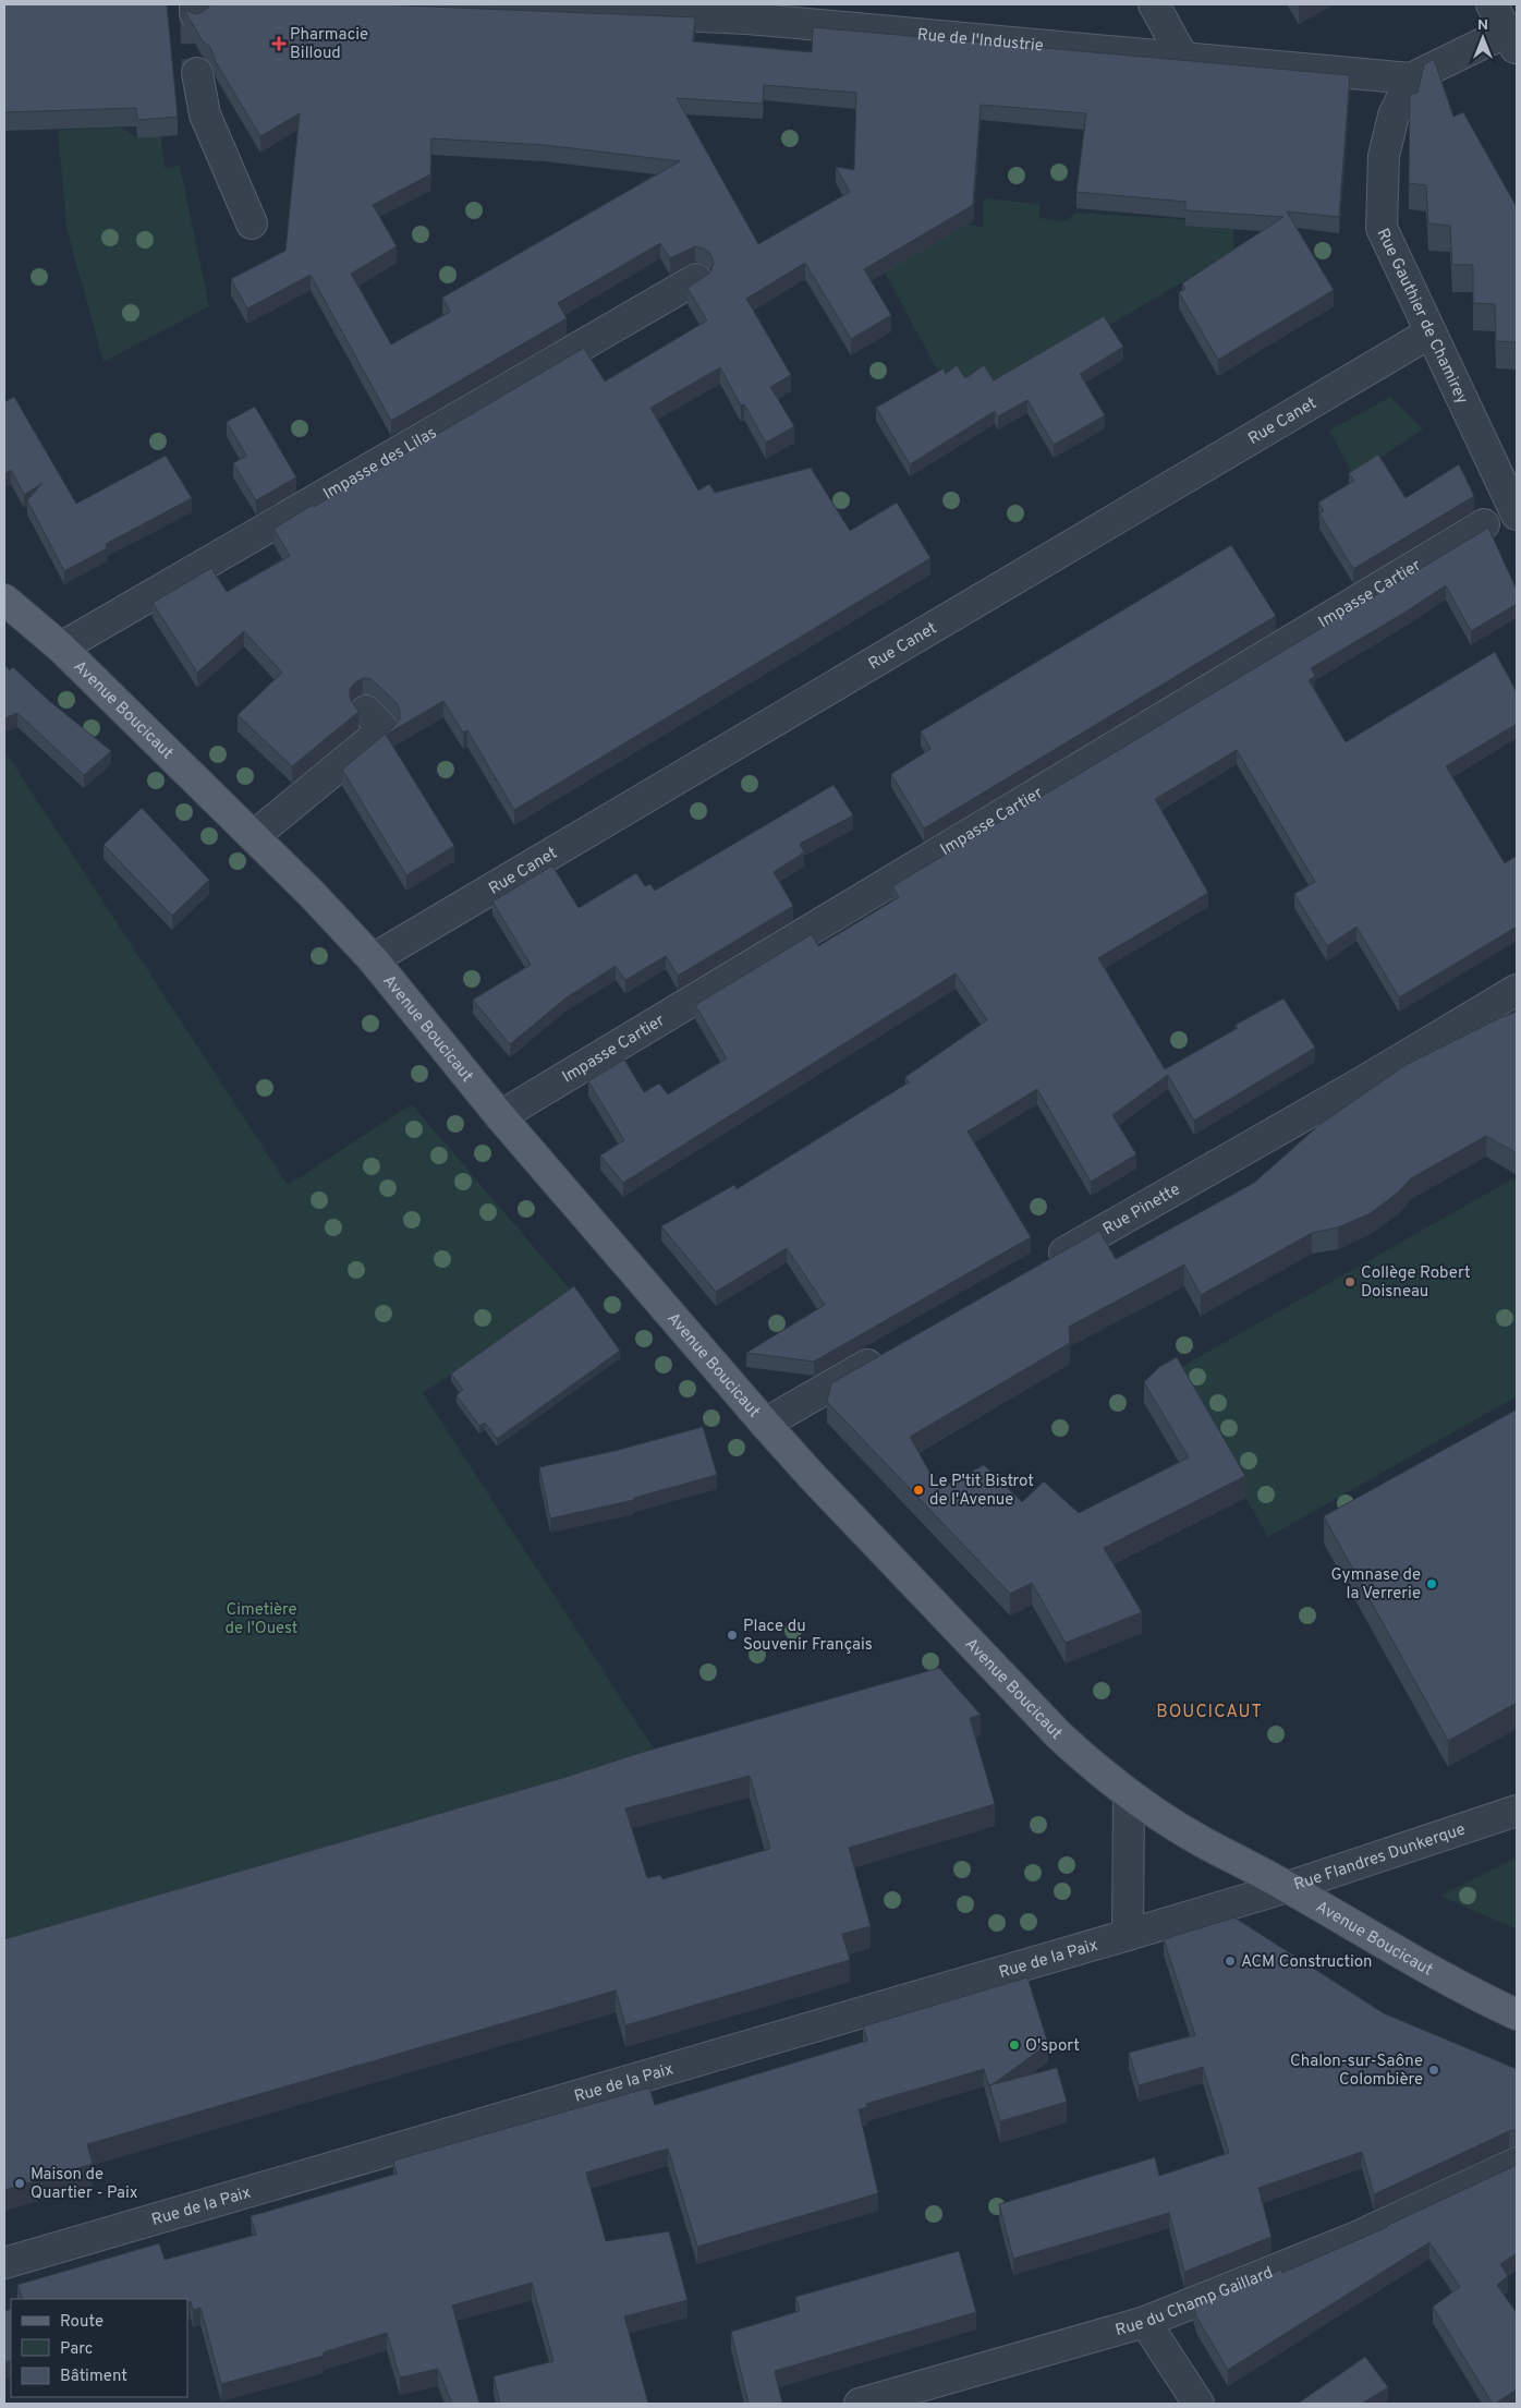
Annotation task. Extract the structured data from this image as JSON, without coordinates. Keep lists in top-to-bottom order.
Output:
{
  "streets": {
    "main road": ["Avenue Boucicaut"],
    "street": [
      "Rue de l'Industrie",
      "Rue Gauthier de Chamirey",
      "Rue Canet",
      "Impasse des Lilas",
      "Impasse Cartier",
      "Rue Pinette",
      "Rue Flandres Dunkerque",
      "Rue de la Paix",
      "Rue du Champ Gaillard"
    ]
  },
  "crossings": [
    ["Rue de l'Industrie", "Rue Gauthier de Chamirey"],
    ["Rue Gauthier de Chamirey", "Rue Canet"],
    ["Rue Canet", "Avenue Boucicaut"],
    ["Impasse des Lilas", "Avenue Boucicaut"],
    ["Impasse Cartier", "Avenue Boucicaut"],
    ["Avenue Boucicaut", "Rue Flandres Dunkerque"],
    ["Rue Flandres Dunkerque", "Rue de la Paix"]
  ],
  "districts": ["BOUCICAUT"],
  "parks": ["Cimetière de l'Ouest"],
  "places": {
    "health": ["Pharmacie Billoud"],
    "other": [
      "Collège Robert Doisneau",
      "Le P'tit Bistrot de l'Avenue",
      "Gymnase de la Verrerie",
      "Place du Souvenir Français",
      "ACM Construction",
      "O'sport",
      "Chalon-sur-Saône Colombière",
      "Maison de Quartier - Paix"
    ]
  },
  "legend": ["Route", "Parc", "Bâtiment"],
  "north": "top"
}
